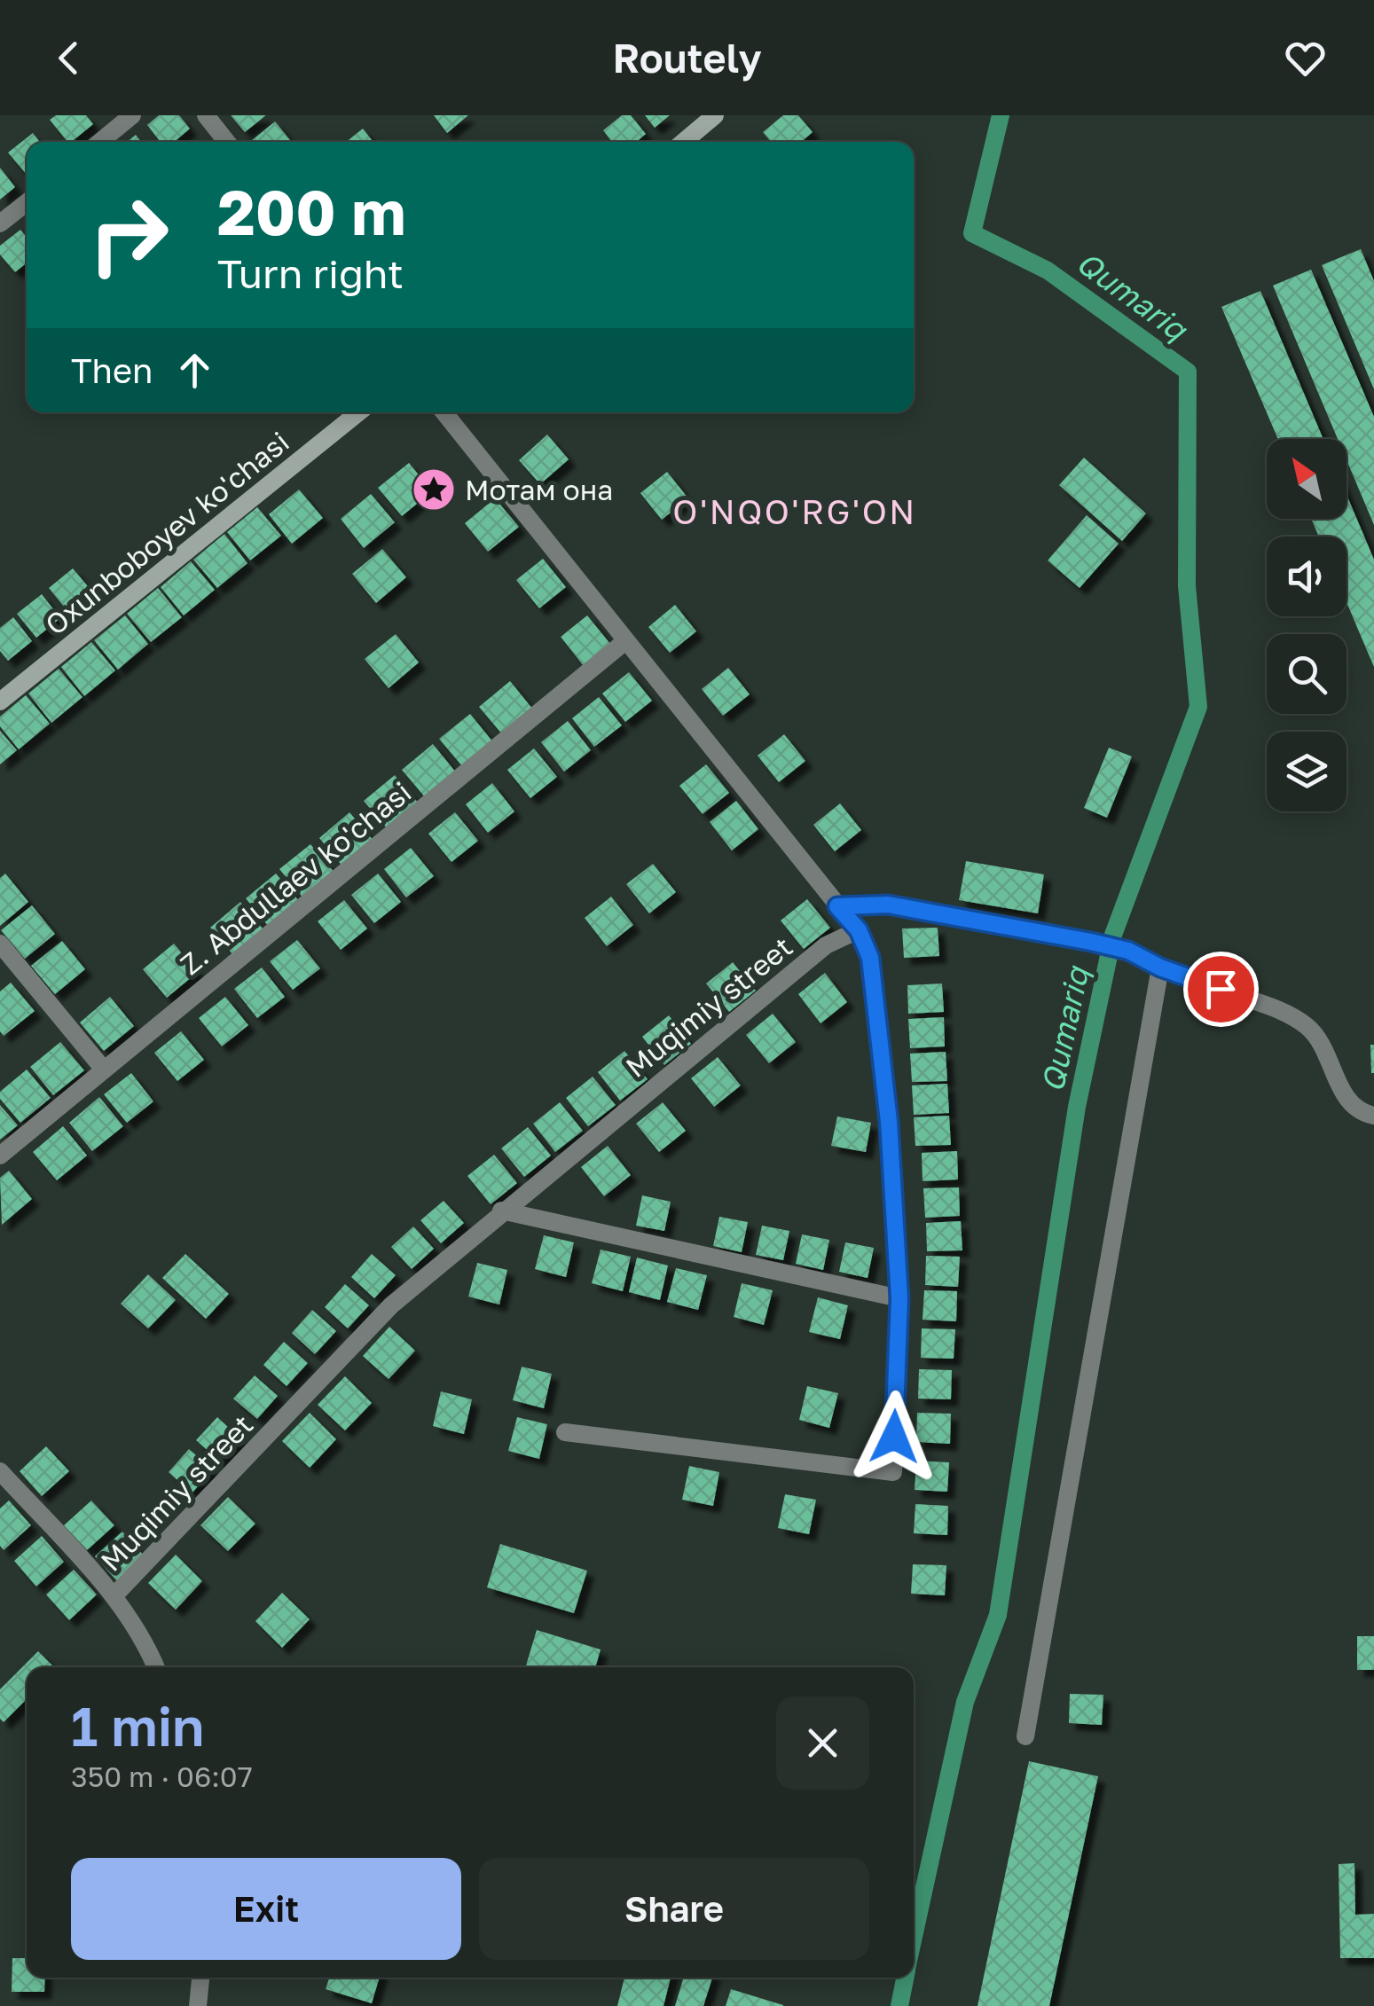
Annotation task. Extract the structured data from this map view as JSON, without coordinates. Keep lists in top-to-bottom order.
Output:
{
  "streets": {
    "main road": ["Oxunboboyev ko'chasi"],
    "street": ["Z. Abdullaev ko'chasi", "Muqimiy street"]
  },
  "districts": ["O'NQO'RG'ON"],
  "water": ["Qumariq"],
  "places": {
    "place": ["Мотам она"]
  },
  "north": "top left",
  "page": {
    "header": "Routely",
    "turn": ["200 m", "Turn right"],
    "then": "Then",
    "heading": ["1 min", "350 m · 06:07"],
    "buttons": ["Exit", "Share"]
  }
}
